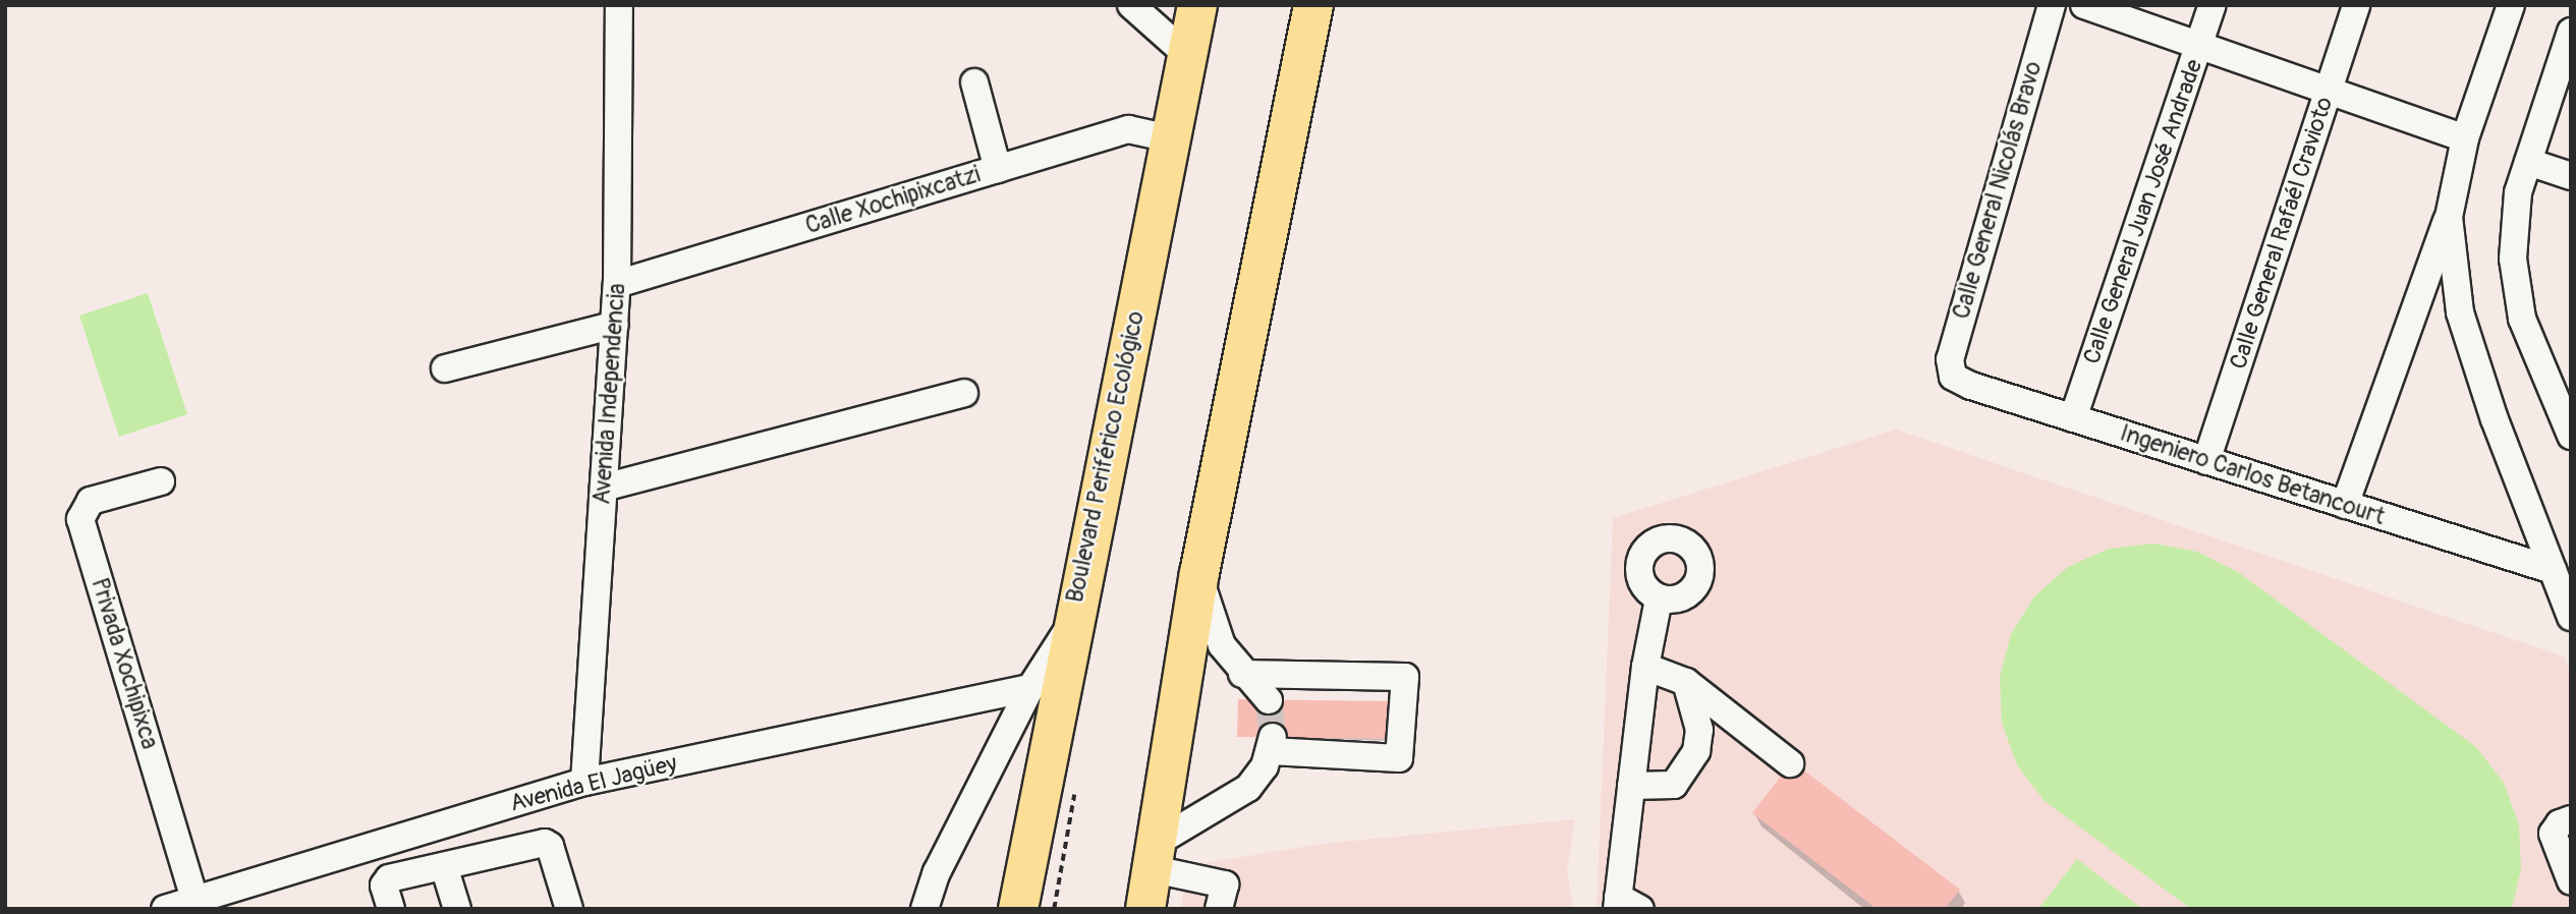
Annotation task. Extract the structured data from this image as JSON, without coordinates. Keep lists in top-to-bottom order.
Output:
{
  "streets": {
    "highway": ["Boulevard Periférico Ecológico"],
    "street": [
      "Calle General Nicolás Bravo",
      "Calle Xochipixcatzi",
      "Calle General Juan José Andrade",
      "Calle General Rafaél Cravioto",
      "Avenida Independencia",
      "Ingeniero Carlos Betancourt",
      "Privada Xochipixca",
      "Avenida El Jagüey"
    ]
  },
  "crossings": [
    ["Calle General Nicolás Bravo", "Ingeniero Carlos Betancourt"],
    ["Calle Xochipixcatzi", "Avenida Independencia"],
    ["Calle Xochipixcatzi", "Boulevard Periférico Ecológico"],
    ["Calle General Juan José Andrade", "Ingeniero Carlos Betancourt"],
    ["Calle General Rafaél Cravioto", "Ingeniero Carlos Betancourt"],
    ["Avenida Independencia", "Avenida El Jagüey"],
    ["Privada Xochipixca", "Avenida El Jagüey"]
  ]
}
